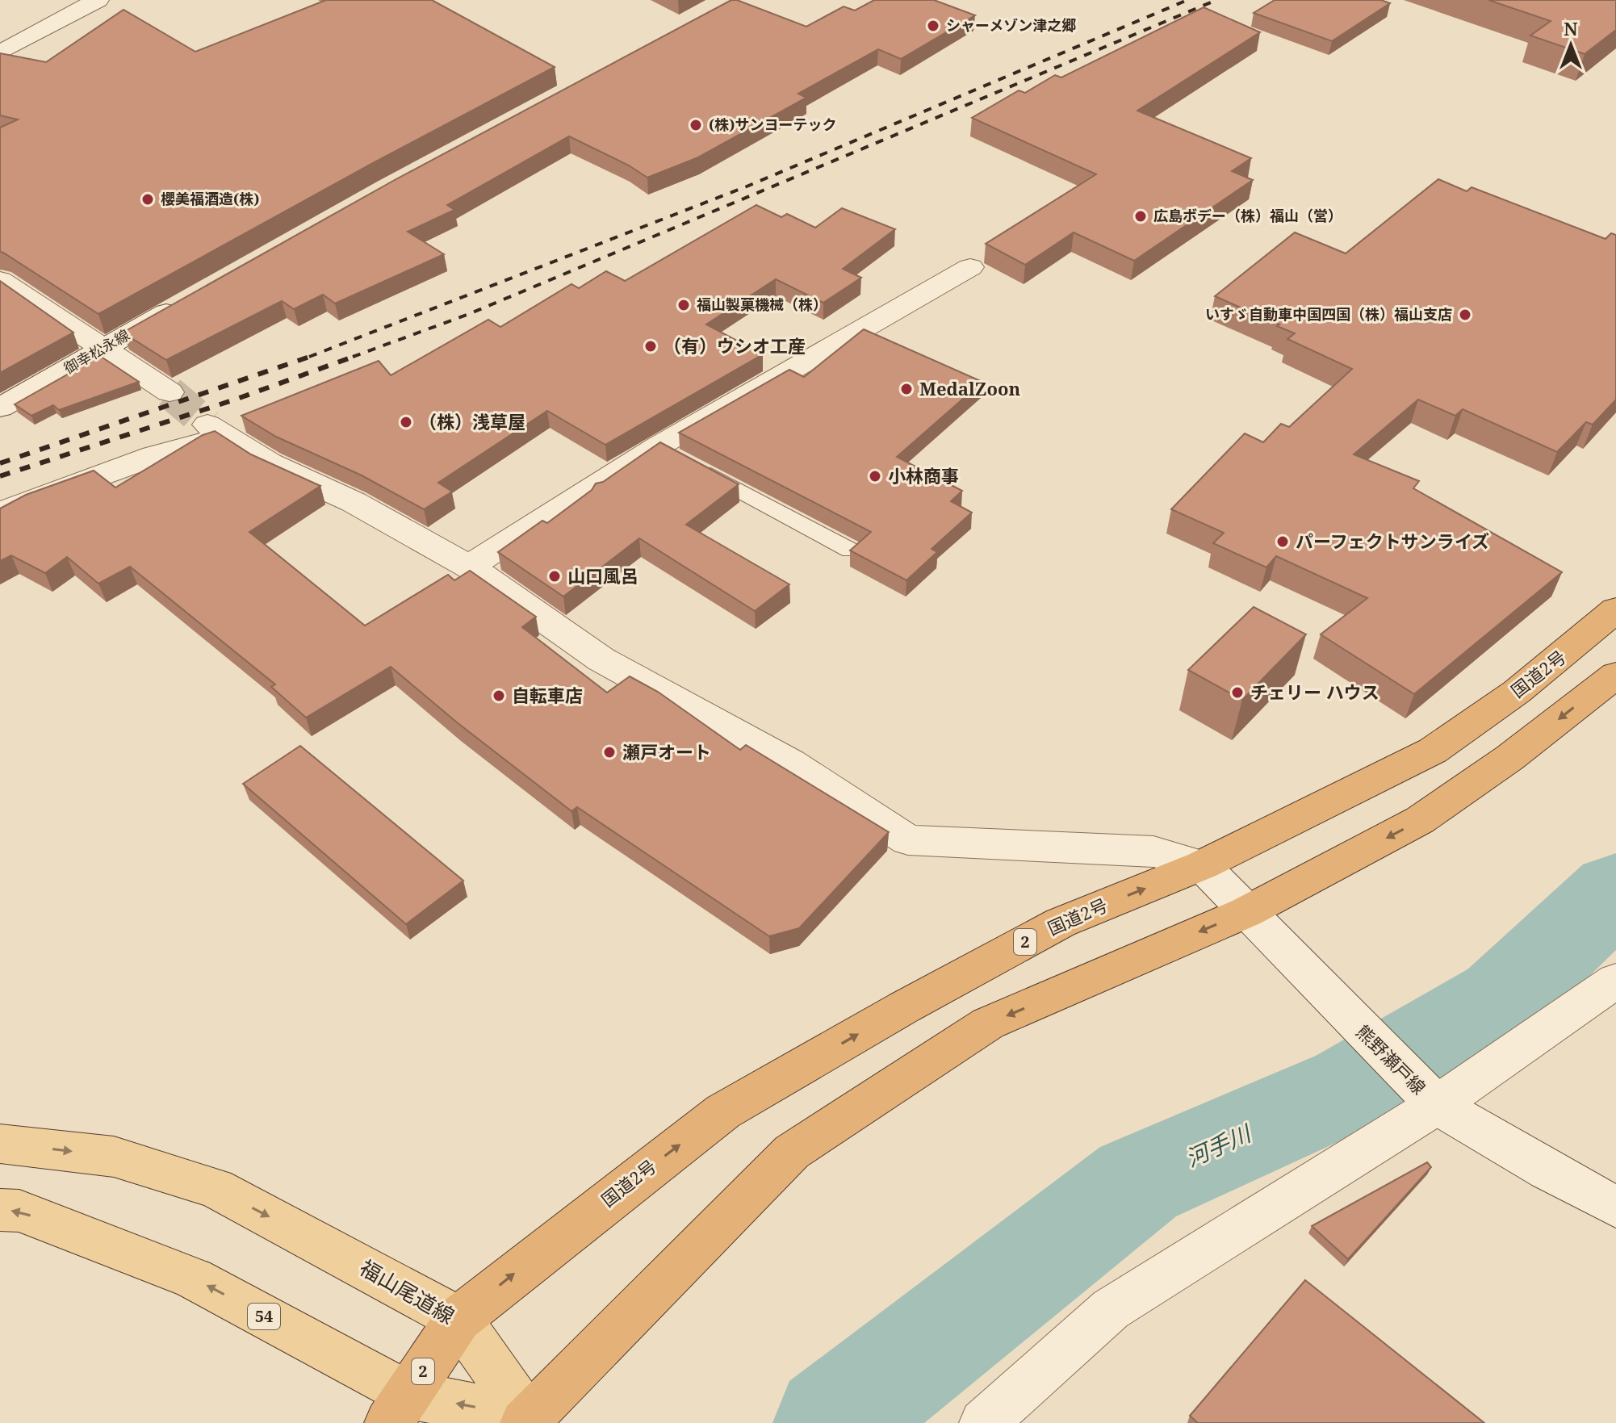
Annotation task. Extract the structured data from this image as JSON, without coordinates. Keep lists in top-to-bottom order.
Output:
{
  "streets": {
    "highway": ["国道2号", "2"],
    "main road": ["福山尾道線", "54"],
    "street": ["御幸松永線", "熊野瀬戸線"]
  },
  "crossings": [
    ["国道2号", "2"],
    ["国道2号", "熊野瀬戸線"],
    ["国道2号", "福山尾道線"],
    ["2", "福山尾道線"],
    ["2", "54"],
    ["福山尾道線", "54"]
  ],
  "water": ["河手川"],
  "places": [
    "シャーメゾン津之郷",
    "(株)サンヨーテック",
    "櫻美福酒造(株)",
    "広島ボデー（株）福山（営）",
    "福山製菓機械（株）",
    "いすゞ自動車中国四国（株）福山支店",
    "（有）ウシオ工産",
    "MedalZoon",
    "（株）浅草屋",
    "小林商事",
    "パーフェクトサンライズ",
    "山口風呂",
    "チェリー ハウス",
    "自転車店",
    "瀬戸オート"
  ],
  "north": "top"
}
